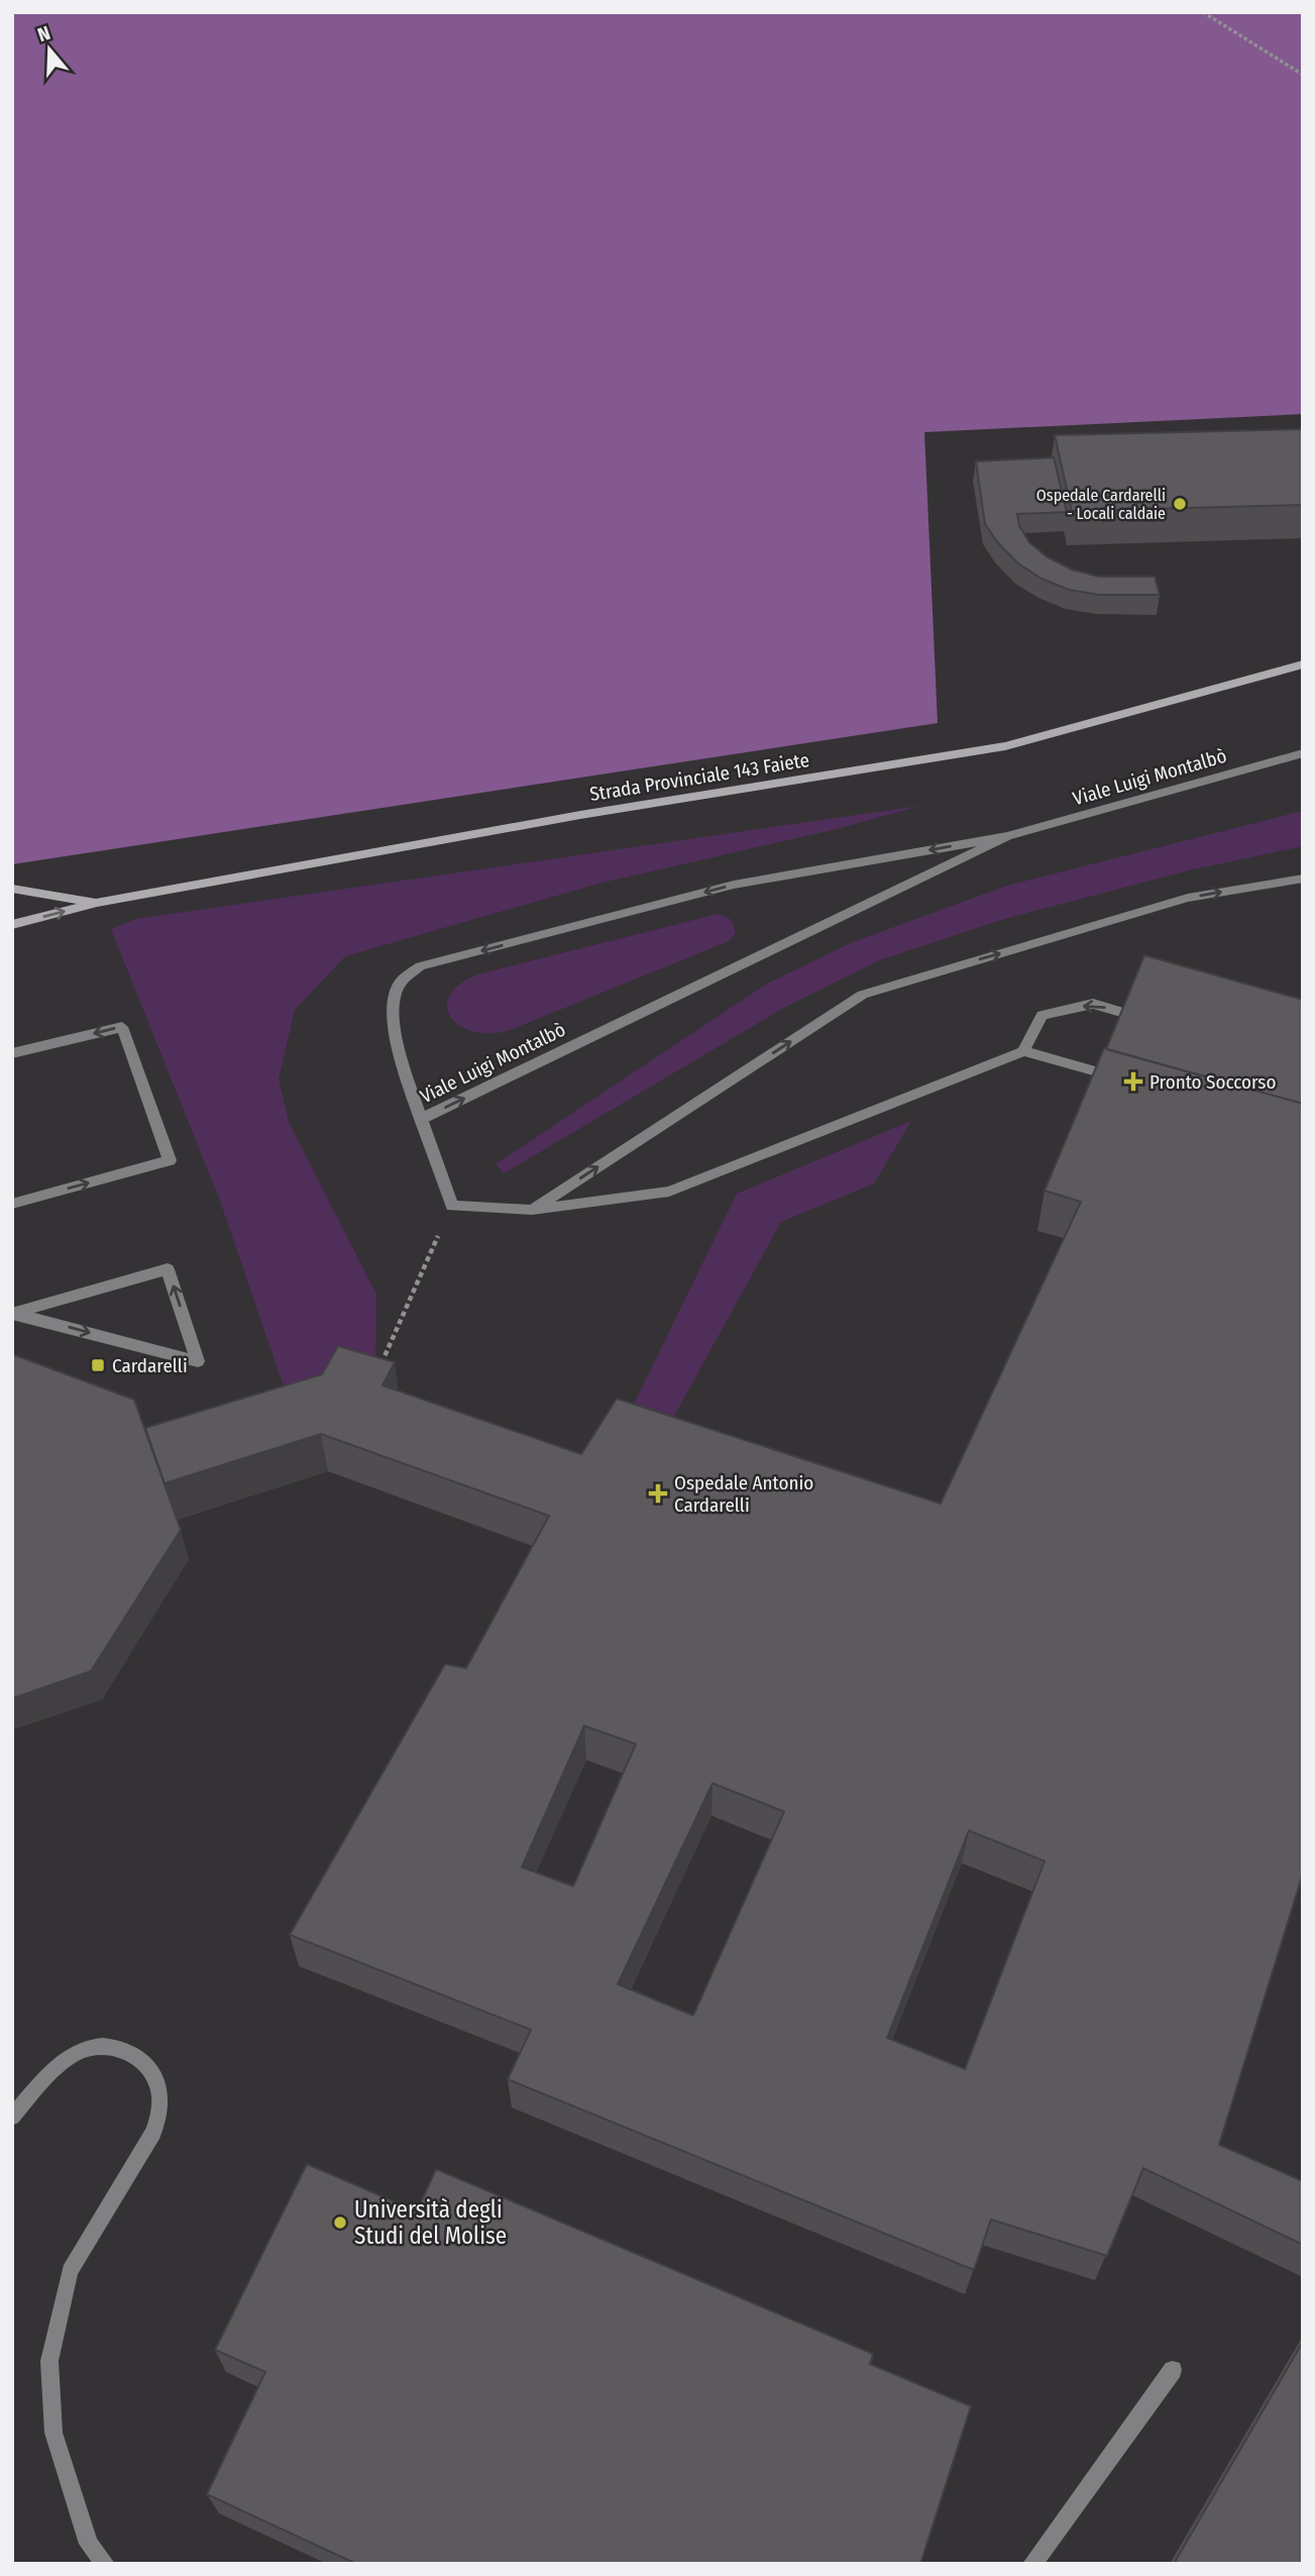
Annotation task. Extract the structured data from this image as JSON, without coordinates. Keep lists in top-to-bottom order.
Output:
{
  "streets": {
    "main road": ["Strada Provinciale 143 Faiete"],
    "street": ["Viale Luigi Montalbò"]
  },
  "places": {
    "other": ["Ospedale Cardarelli - Locali caldaie", "Università degli Studi del Molise"],
    "health": ["Pronto Soccorso", "Ospedale Antonio Cardarelli"],
    "transit": ["Cardarelli"]
  },
  "north": "top"
}
